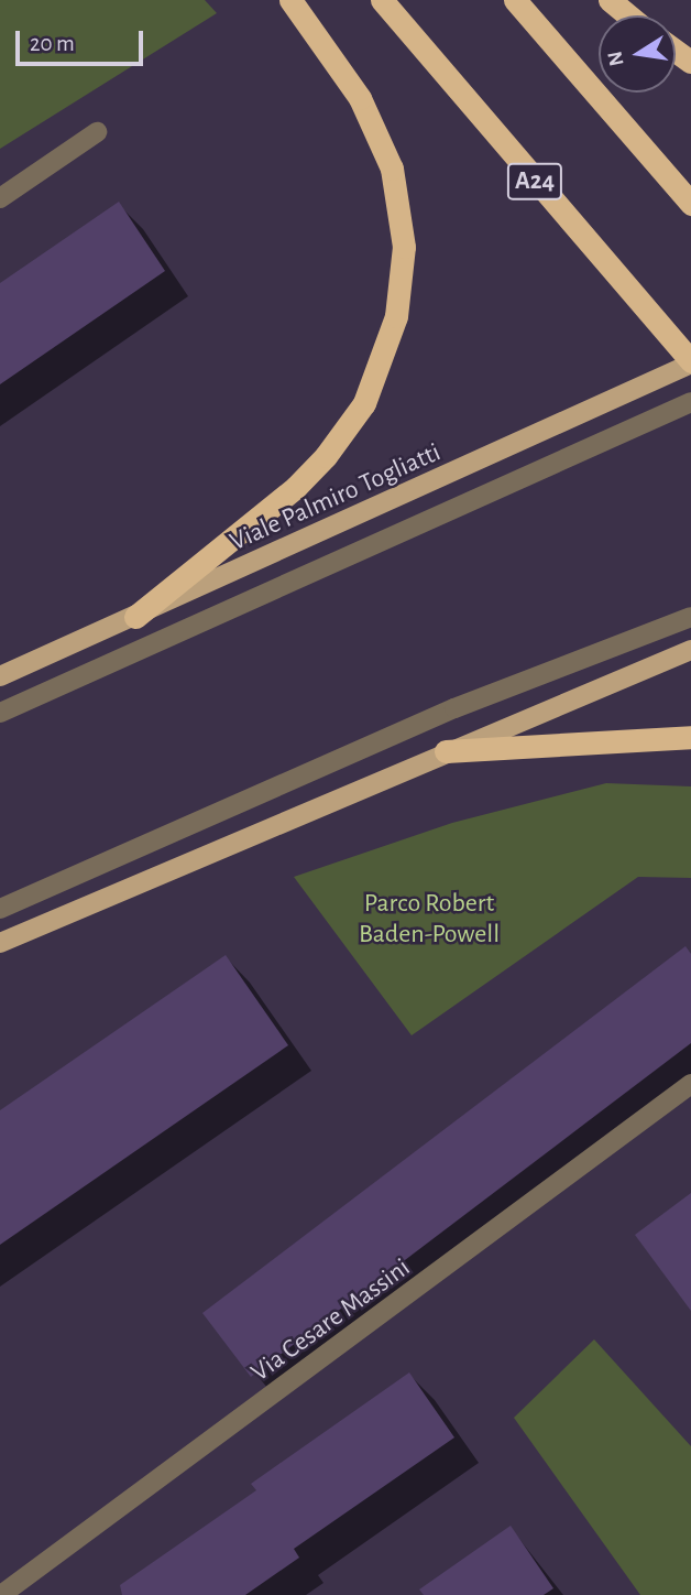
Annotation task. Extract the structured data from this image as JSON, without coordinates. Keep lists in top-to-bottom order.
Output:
{
  "streets": {
    "highway": ["A24"],
    "main road": ["Viale Palmiro Togliatti"],
    "street": ["Via Cesare Massini"]
  },
  "crossings": [
    ["A24", "Viale Palmiro Togliatti"]
  ],
  "parks": ["Parco Robert Baden-Powell"],
  "scale_bar": "20 m",
  "north": "left"
}
